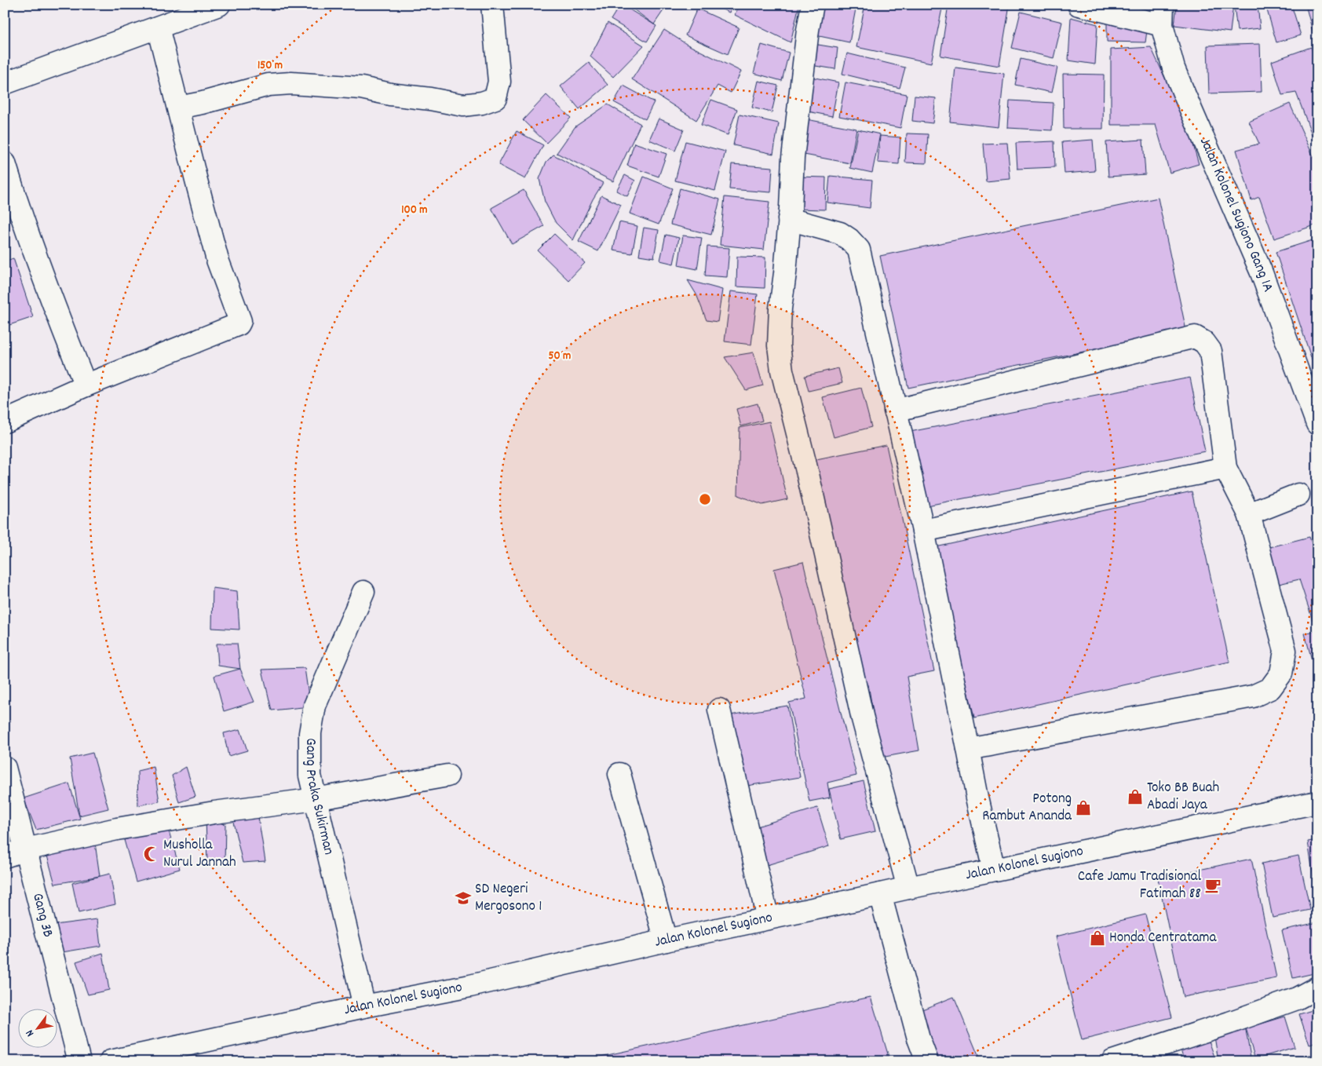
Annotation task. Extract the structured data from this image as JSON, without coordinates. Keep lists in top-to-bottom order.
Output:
{
  "streets": {
    "main road": [
      "Jalan Kolonel Sugiono Gang 1A",
      "Gang Praka Sukirman",
      "Jalan Kolonel Sugiono",
      "Gang 3B"
    ]
  },
  "crossings": [
    ["Gang Praka Sukirman", "Jalan Kolonel Sugiono"]
  ],
  "places": {
    "shop": ["Toko BB Buah Abadi Jaya", "Potong Rambut Ananda", "Honda Centratama"],
    "mosque": ["Musholla Nurul Jannah"],
    "cafe": ["Cafe Jamu Tradisional Fatimah 88"],
    "school or university": ["SD Negeri Mergosono 1"]
  },
  "north": "bottom left",
  "rings": ["150 m", "100 m", "50 m"]
}
